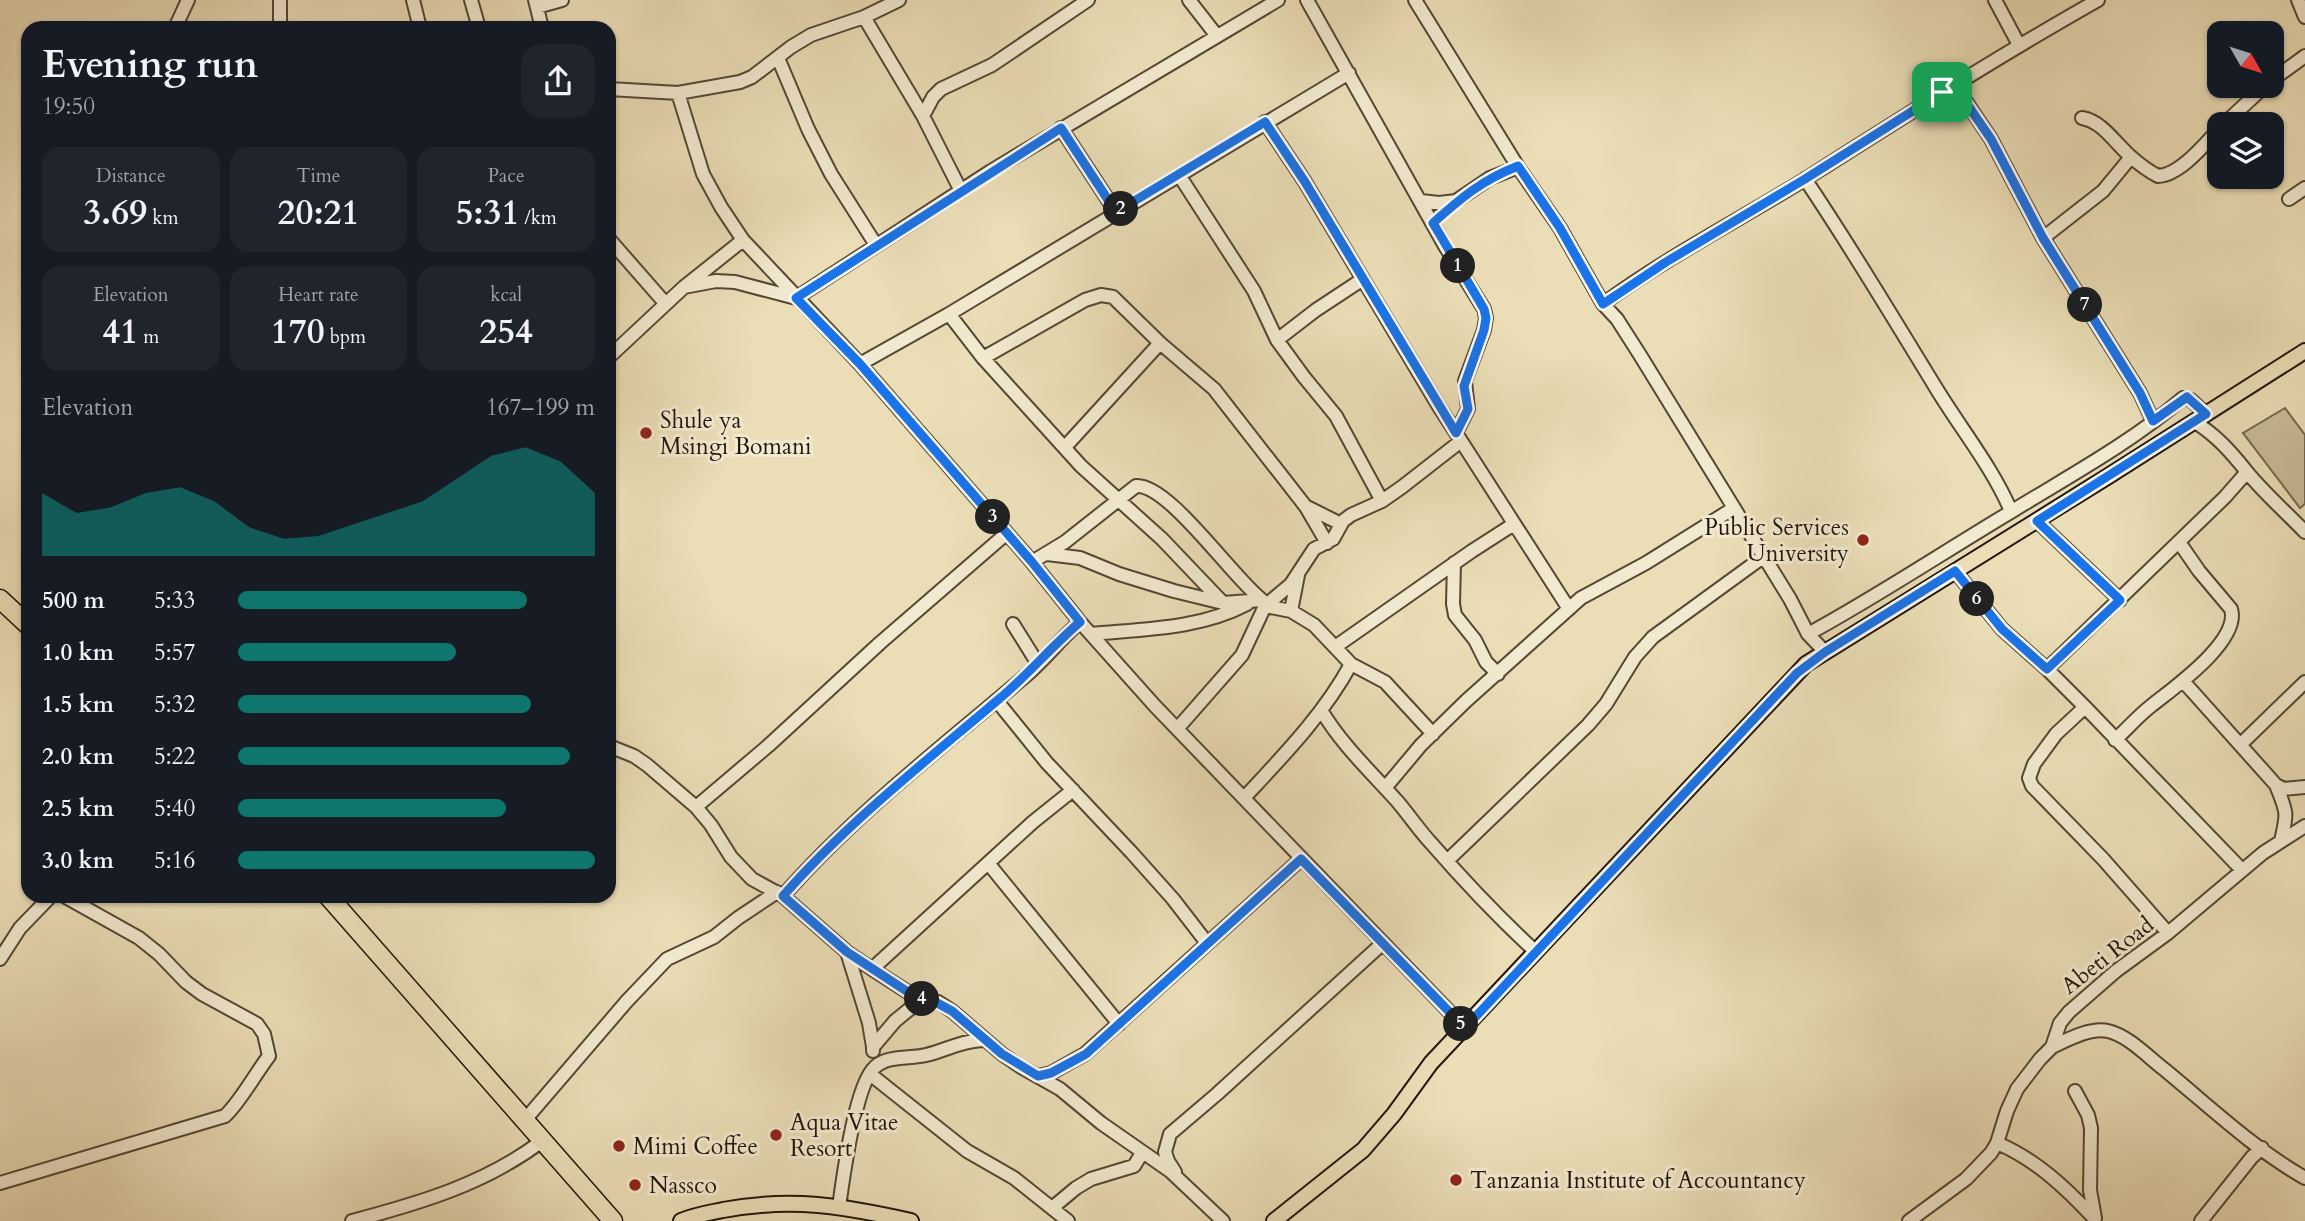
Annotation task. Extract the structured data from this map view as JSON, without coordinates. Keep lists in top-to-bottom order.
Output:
{
  "streets": {
    "street": ["Abeti Road"]
  },
  "places": [
    "Shule ya Msingi Bomani",
    "Public Services University",
    "Aqua Vitae Resort",
    "Mimi Coffee",
    "Tanzania Institute of Accountancy",
    "Nassco"
  ],
  "north": "bottom right",
  "page": {
    "heading": ["Evening run", "19:50"],
    "stats": [
      ["Distance", "3.69 km"],
      ["Time", "20:21"],
      ["Pace", "5:31 /km"],
      ["Elevation", "41 m"],
      ["Heart rate", "170 bpm"],
      ["kcal", "254"]
    ],
    "pins": [
      "2",
      "1",
      "7",
      "3",
      "6",
      "4",
      "5"
    ],
    "chart": ["Elevation", "167–199 m"],
    "list": [
      {
        "name": "500 m",
        "note": "5:33"
      },
      {
        "name": "1.0 km",
        "note": "5:57"
      },
      {
        "name": "1.5 km",
        "note": "5:32"
      },
      {
        "name": "2.0 km",
        "note": "5:22"
      },
      {
        "name": "2.5 km",
        "note": "5:40"
      },
      {
        "name": "3.0 km",
        "note": "5:16"
      }
    ]
  }
}
